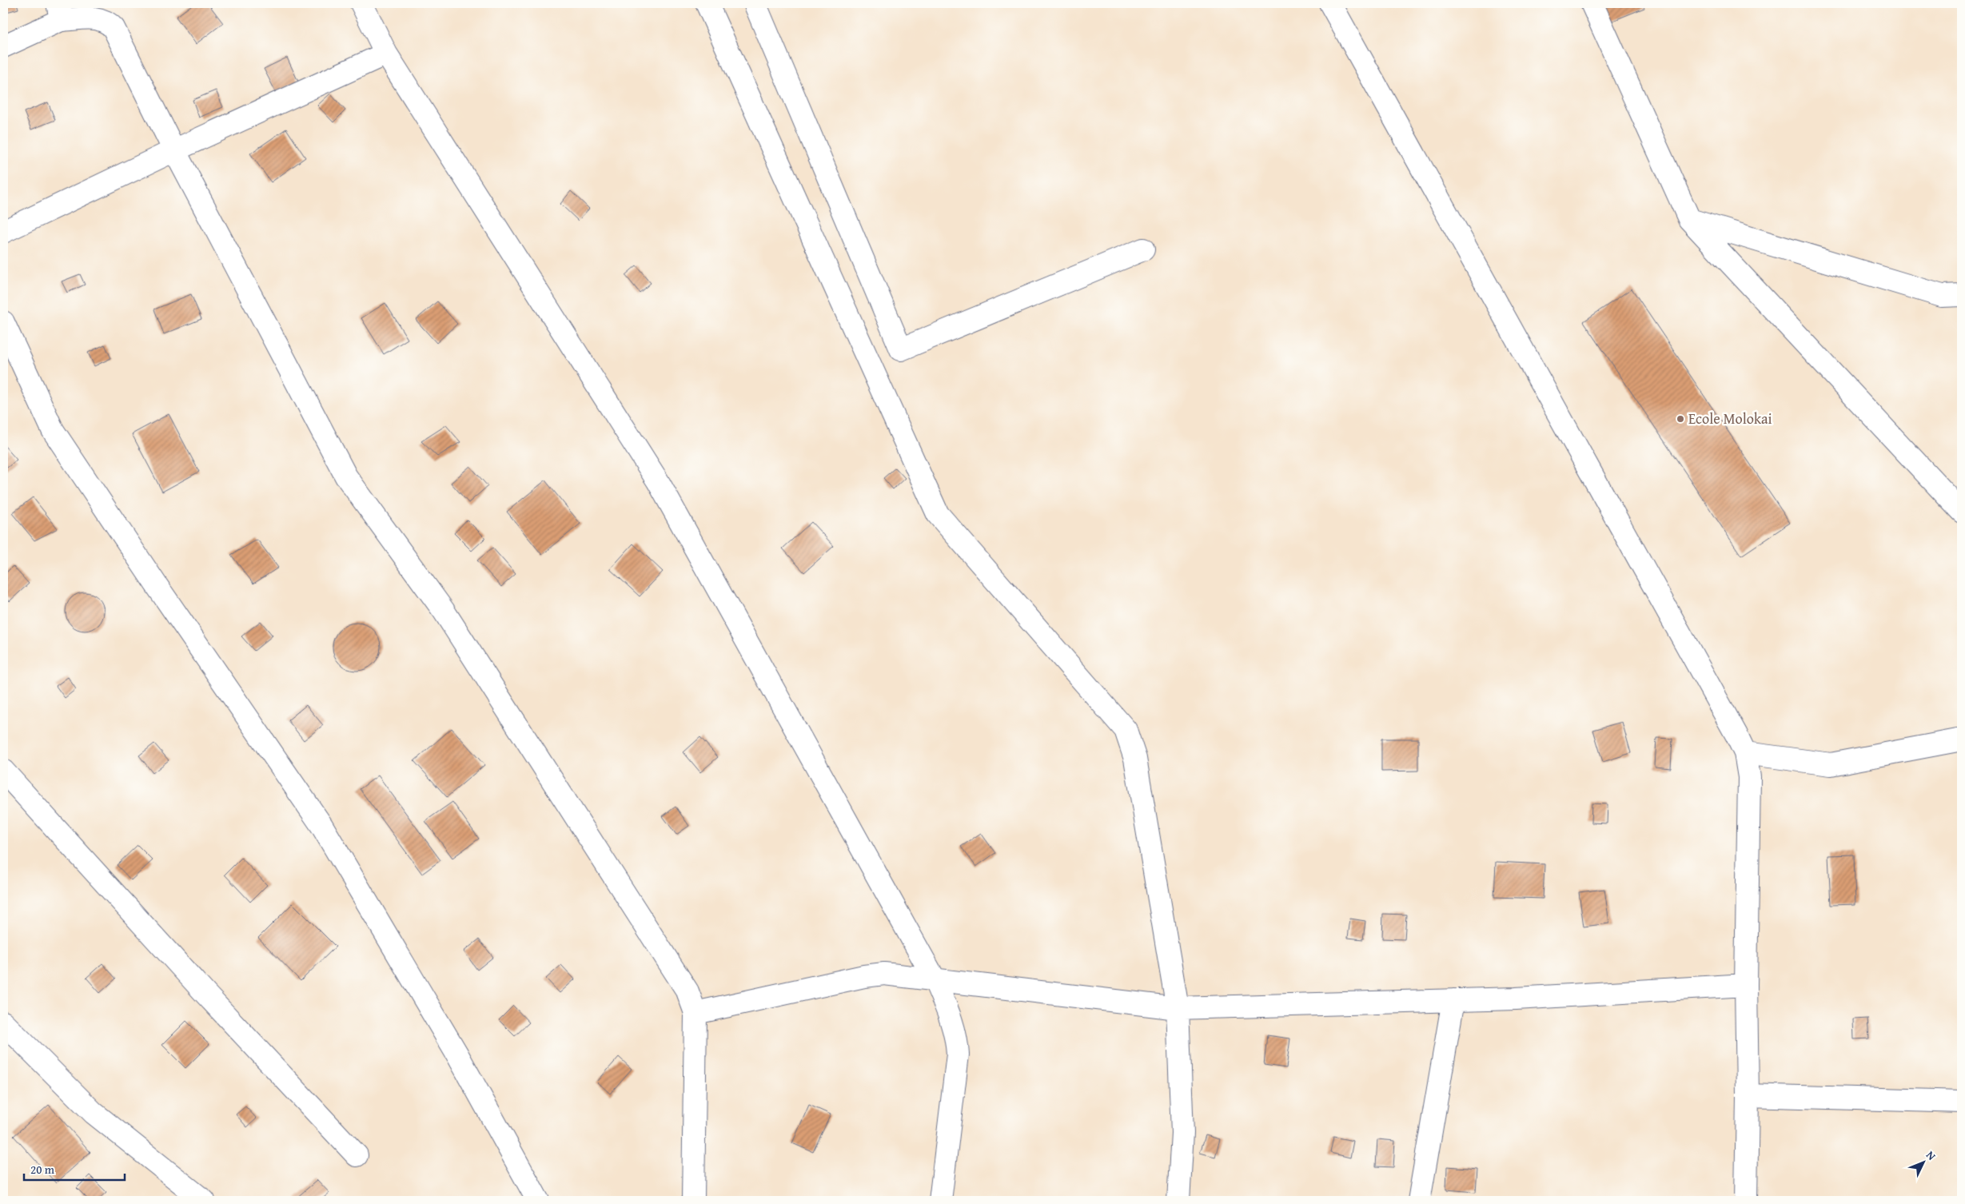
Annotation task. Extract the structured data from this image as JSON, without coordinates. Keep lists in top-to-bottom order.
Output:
{
  "places": ["Ecole Molokai"],
  "scale_bar": "20 m",
  "north": "top right"
}
